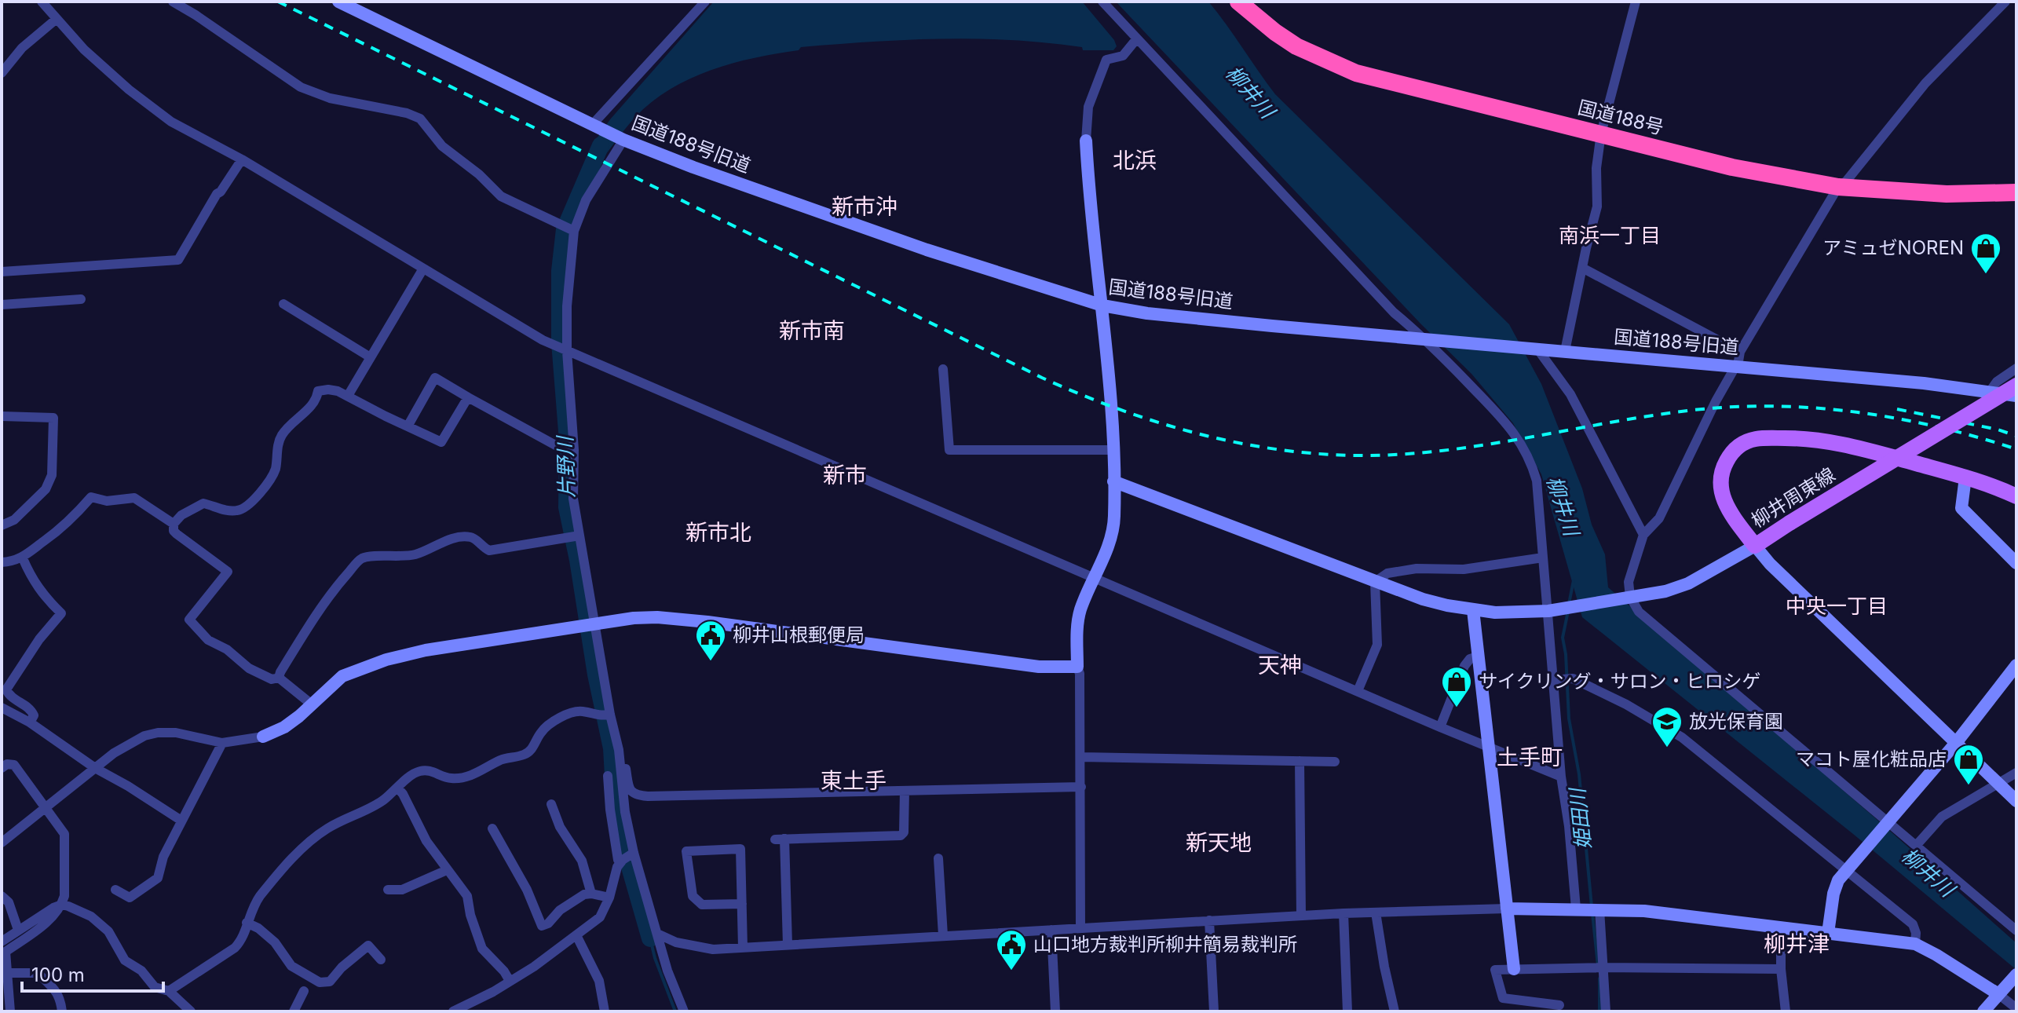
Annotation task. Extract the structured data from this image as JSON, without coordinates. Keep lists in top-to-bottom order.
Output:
{
  "streets": {
    "highway": ["国道188号"],
    "main road": ["柳井周東線"],
    "street": ["国道188号旧道"]
  },
  "districts": [
    "北浜",
    "新市沖",
    "南浜一丁目",
    "新市南",
    "新市",
    "新市北",
    "中央一丁目",
    "天神",
    "土手町",
    "東土手",
    "新天地",
    "柳井津"
  ],
  "water": ["柳井川", "片野川", "姫田川"],
  "places": {
    "shop": ["アミュゼNOREN", "サイクリング・サロン・ヒロシゲ", "マコト屋化粧品店"],
    "public building": ["柳井山根郵便局", "山口地方裁判所柳井簡易裁判所"],
    "school or university": ["放光保育園"]
  },
  "scale_bar": "100 m"
}
